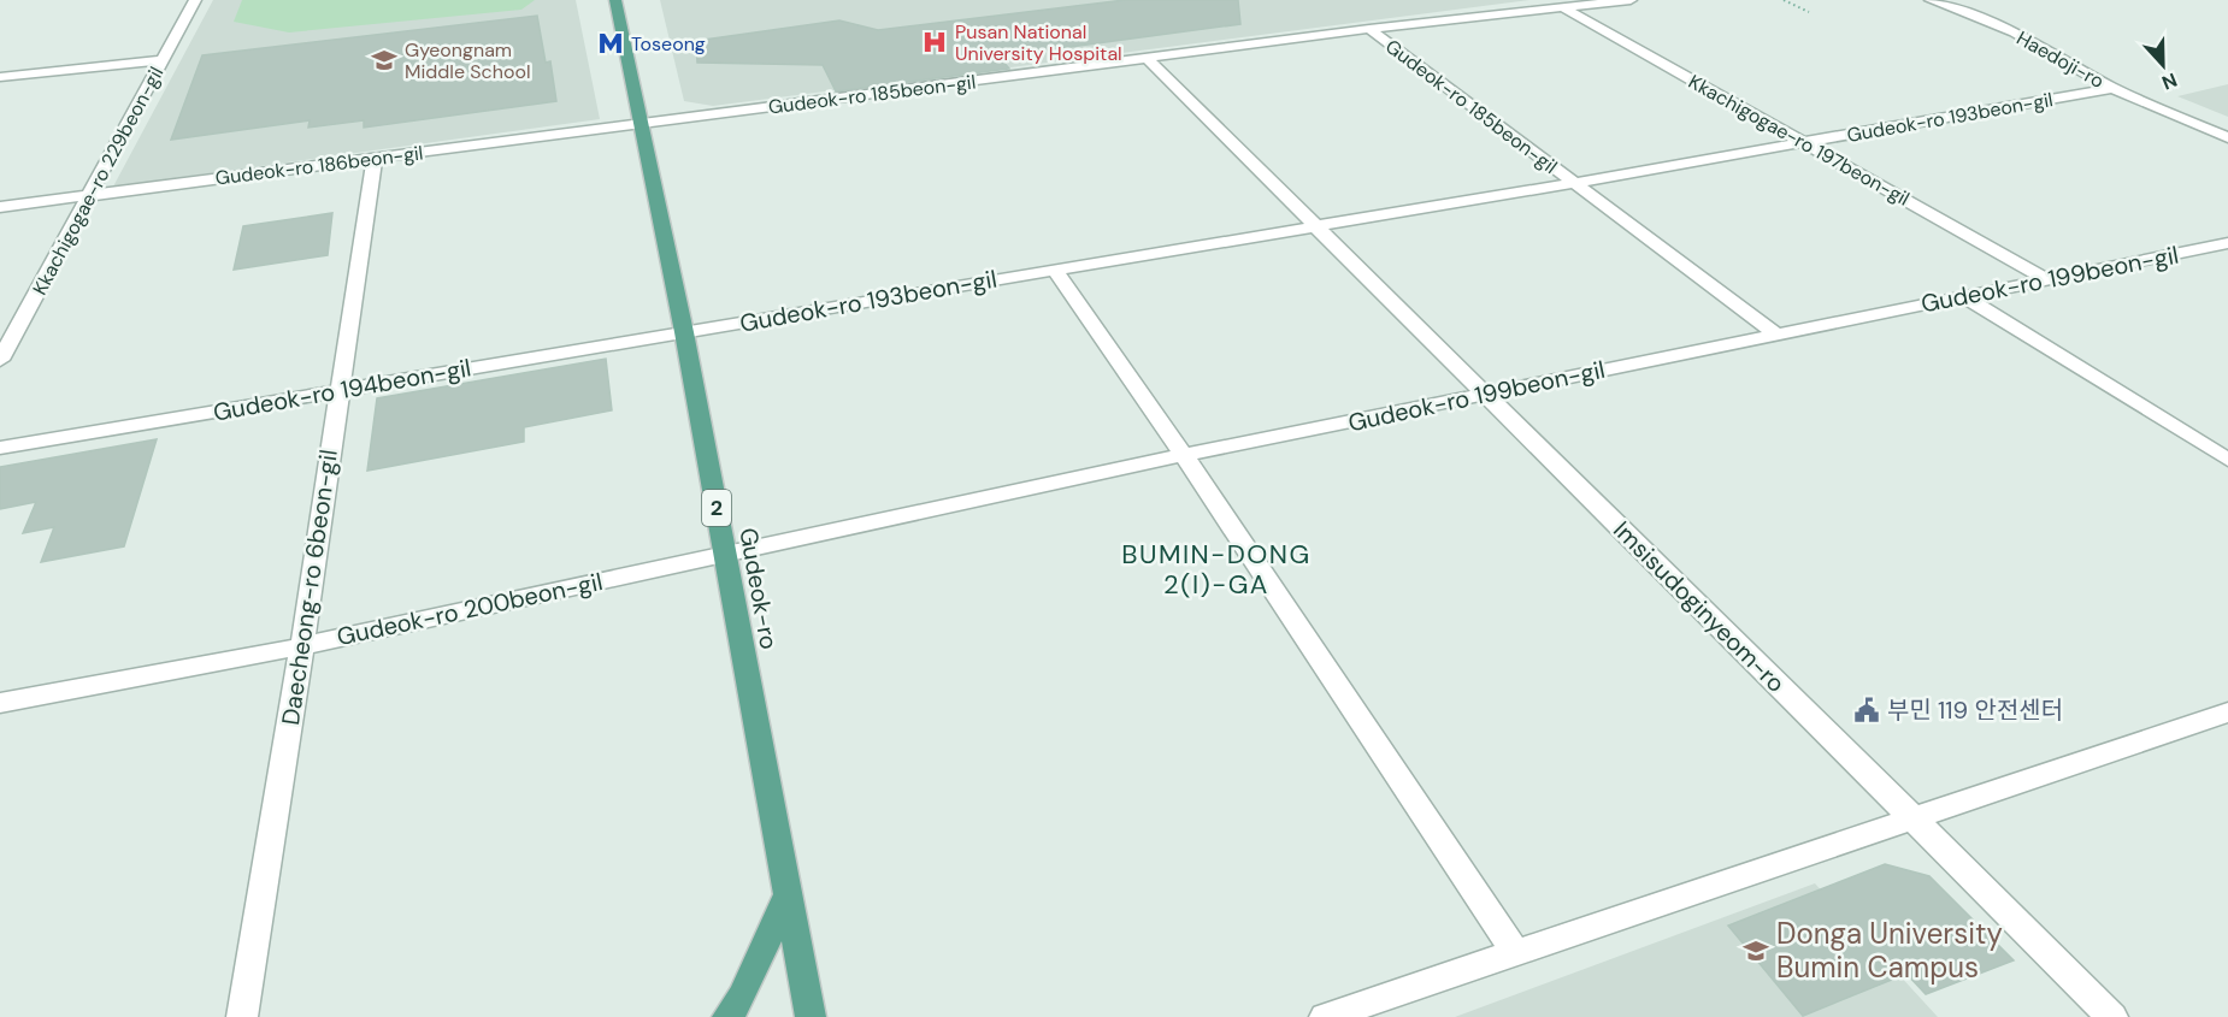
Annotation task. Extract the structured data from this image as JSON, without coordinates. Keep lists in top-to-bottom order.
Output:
{
  "streets": {
    "main road": ["2", "Gudeok-ro"],
    "street": [
      "Haedoji-ro",
      "Gudeok-ro 185beon-gil",
      "Gudeok-ro 193beon-gil",
      "Kkachigogae-ro 197beon-gil",
      "Gudeok-ro 186beon-gil",
      "Kkachigogae-ro 229beon-gil",
      "Gudeok-ro 199beon-gil",
      "Gudeok-ro 194beon-gil",
      "Daecheong-ro 6beon-gil",
      "Imsisudoginyeom-ro",
      "Gudeok-ro 200beon-gil"
    ]
  },
  "crossings": [
    ["Haedoji-ro", "Gudeok-ro 193beon-gil"],
    ["Gudeok-ro 185beon-gil", "Gudeok-ro 193beon-gil"],
    ["Gudeok-ro 185beon-gil", "Kkachigogae-ro 197beon-gil"],
    ["Gudeok-ro 185beon-gil", "Gudeok-ro 186beon-gil"],
    ["Gudeok-ro 185beon-gil", "Gudeok-ro"],
    ["Gudeok-ro 193beon-gil", "Kkachigogae-ro 197beon-gil"],
    ["Gudeok-ro 193beon-gil", "Gudeok-ro 194beon-gil"],
    ["Gudeok-ro 193beon-gil", "Gudeok-ro"],
    ["Kkachigogae-ro 197beon-gil", "Gudeok-ro 199beon-gil"],
    ["Gudeok-ro 186beon-gil", "Kkachigogae-ro 229beon-gil"],
    ["Gudeok-ro 186beon-gil", "Daecheong-ro 6beon-gil"],
    ["Gudeok-ro 186beon-gil", "Gudeok-ro"],
    ["Gudeok-ro 199beon-gil", "Gudeok-ro"],
    ["Gudeok-ro 199beon-gil", "Imsisudoginyeom-ro"],
    ["Gudeok-ro 199beon-gil", "Gudeok-ro 200beon-gil"],
    ["Gudeok-ro 194beon-gil", "Daecheong-ro 6beon-gil"],
    ["Gudeok-ro 194beon-gil", "Gudeok-ro"],
    ["Daecheong-ro 6beon-gil", "Gudeok-ro 200beon-gil"],
    ["Gudeok-ro", "Gudeok-ro 200beon-gil"]
  ],
  "districts": ["BUMIN-DONG 2(I)-GA"],
  "places": {
    "hospital": ["Pusan National University Hospital"],
    "metro station": ["Toseong"],
    "school or university": ["Gyeongnam Middle School", "Donga University Bumin Campus"],
    "public building": ["부민 119 안전센터"]
  },
  "north": "bottom"
}
